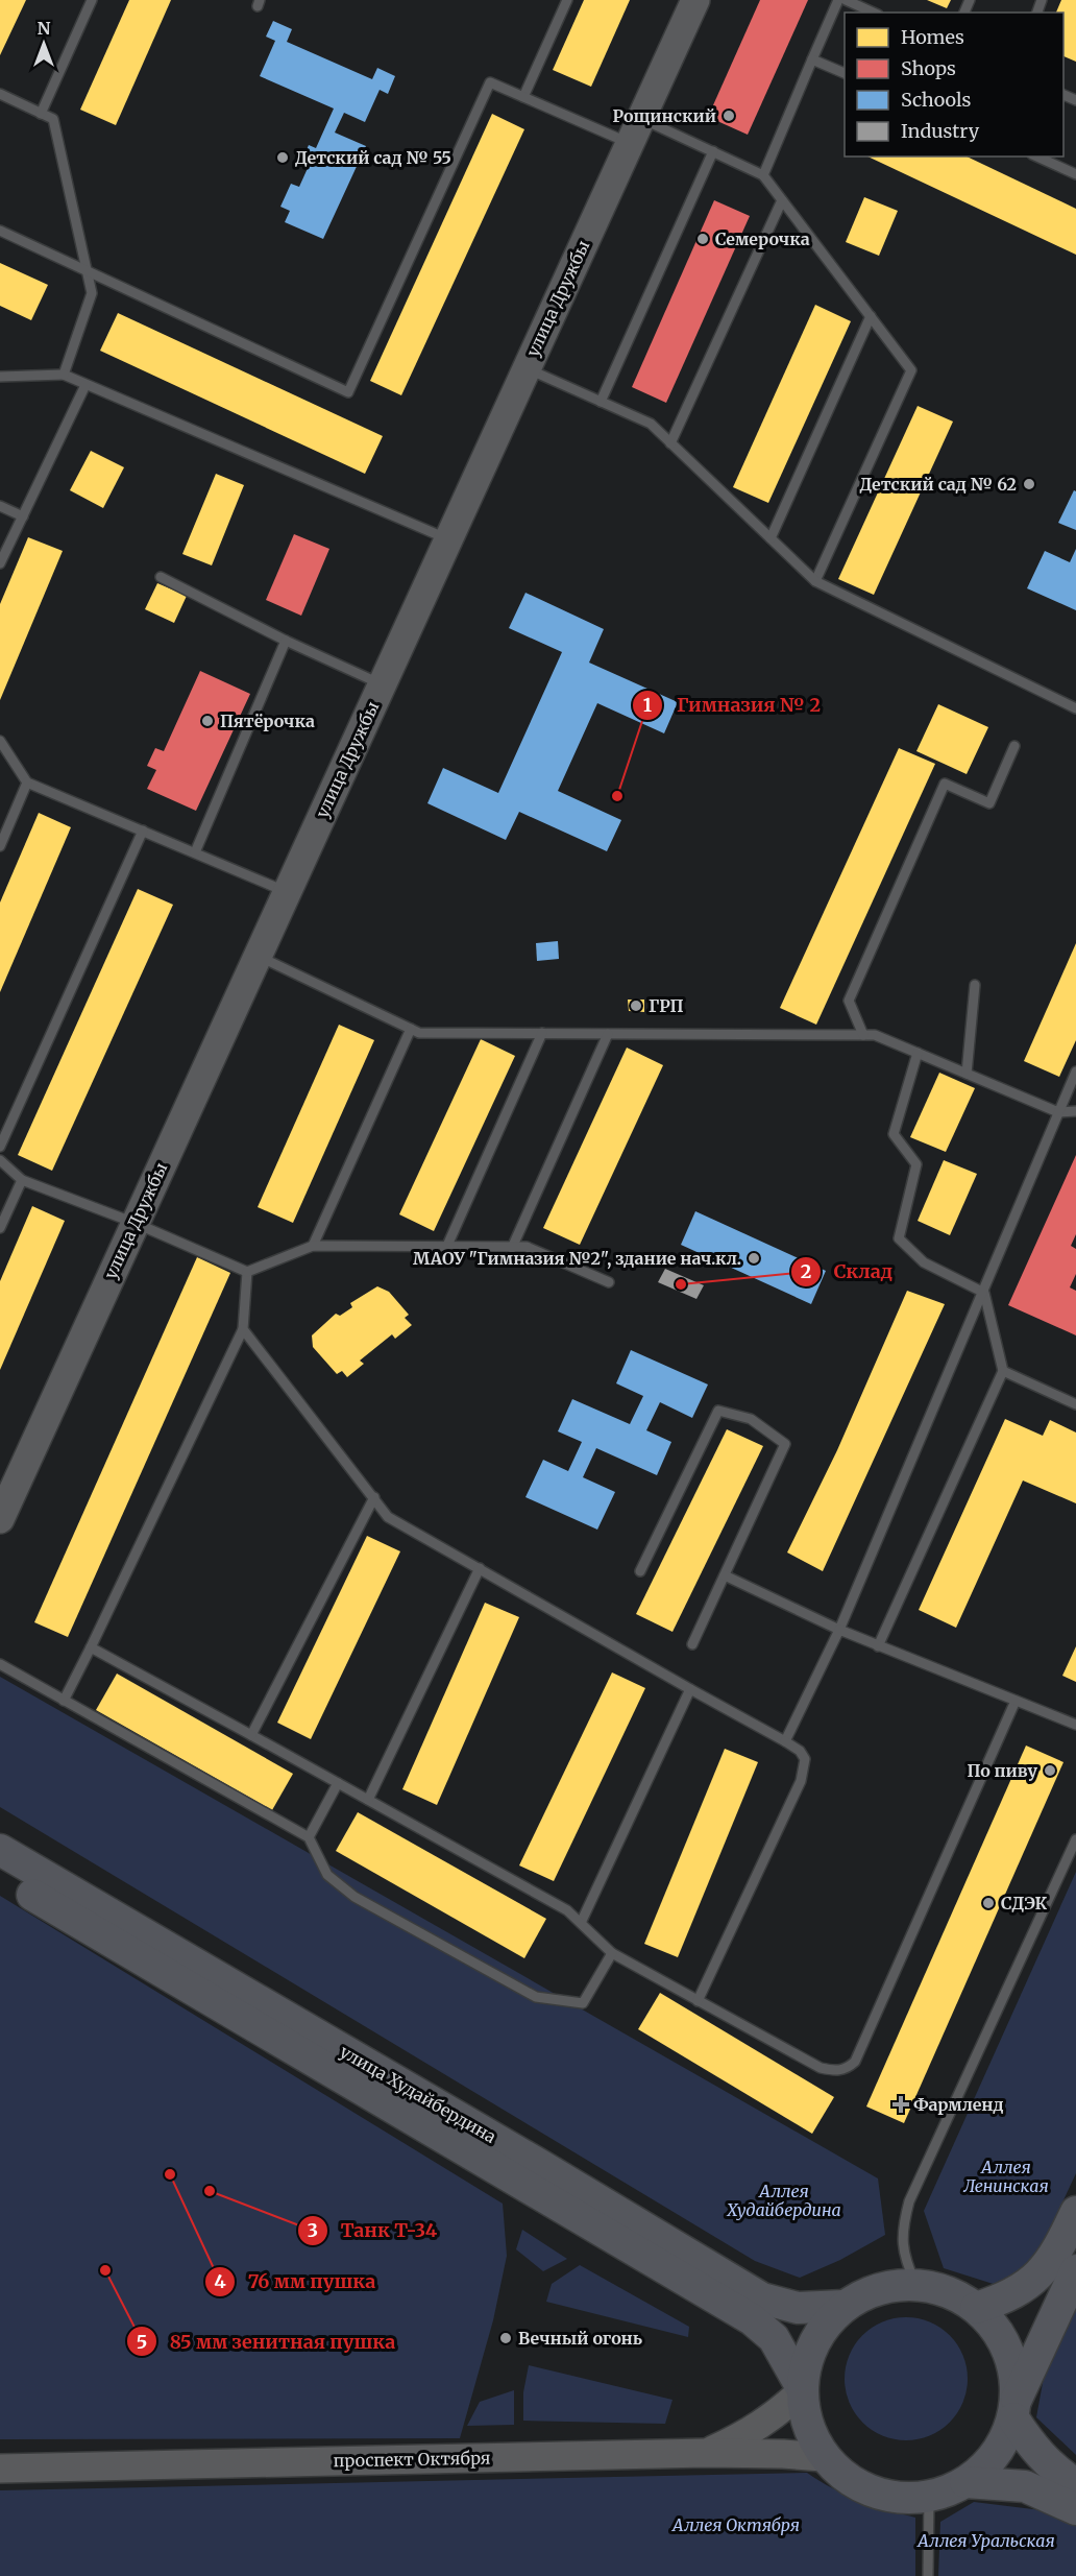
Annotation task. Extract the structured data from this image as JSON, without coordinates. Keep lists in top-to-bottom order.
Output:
{
  "streets": {
    "main road": ["улица Дружбы", "улица Худайбердина", "проспект Октября"]
  },
  "crossings": [
    ["улица Худайбердина", "проспект Октября"]
  ],
  "parks": [
    "Аллея Ленинская",
    "Аллея Худайбердина",
    "Аллея Октября",
    "Аллея Уральская"
  ],
  "places": {
    "other": [
      "Рощинский",
      "Детский сад № 55",
      "Семерочка",
      "Детский сад № 62",
      "Пятёрочка",
      "Гимназия № 2",
      "ГРП",
      "МАОУ \"Гимназия №2\", здание нач.кл.",
      "Склад",
      "По пиву",
      "СДЭК",
      "76 мм пушка",
      "Танк Т-34",
      "85 мм зенитная пушка",
      "Вечный огонь"
    ],
    "health": ["Фармленд"]
  },
  "legend": [
    "Homes",
    "Shops",
    "Schools",
    "Industry"
  ],
  "north": "top"
}
